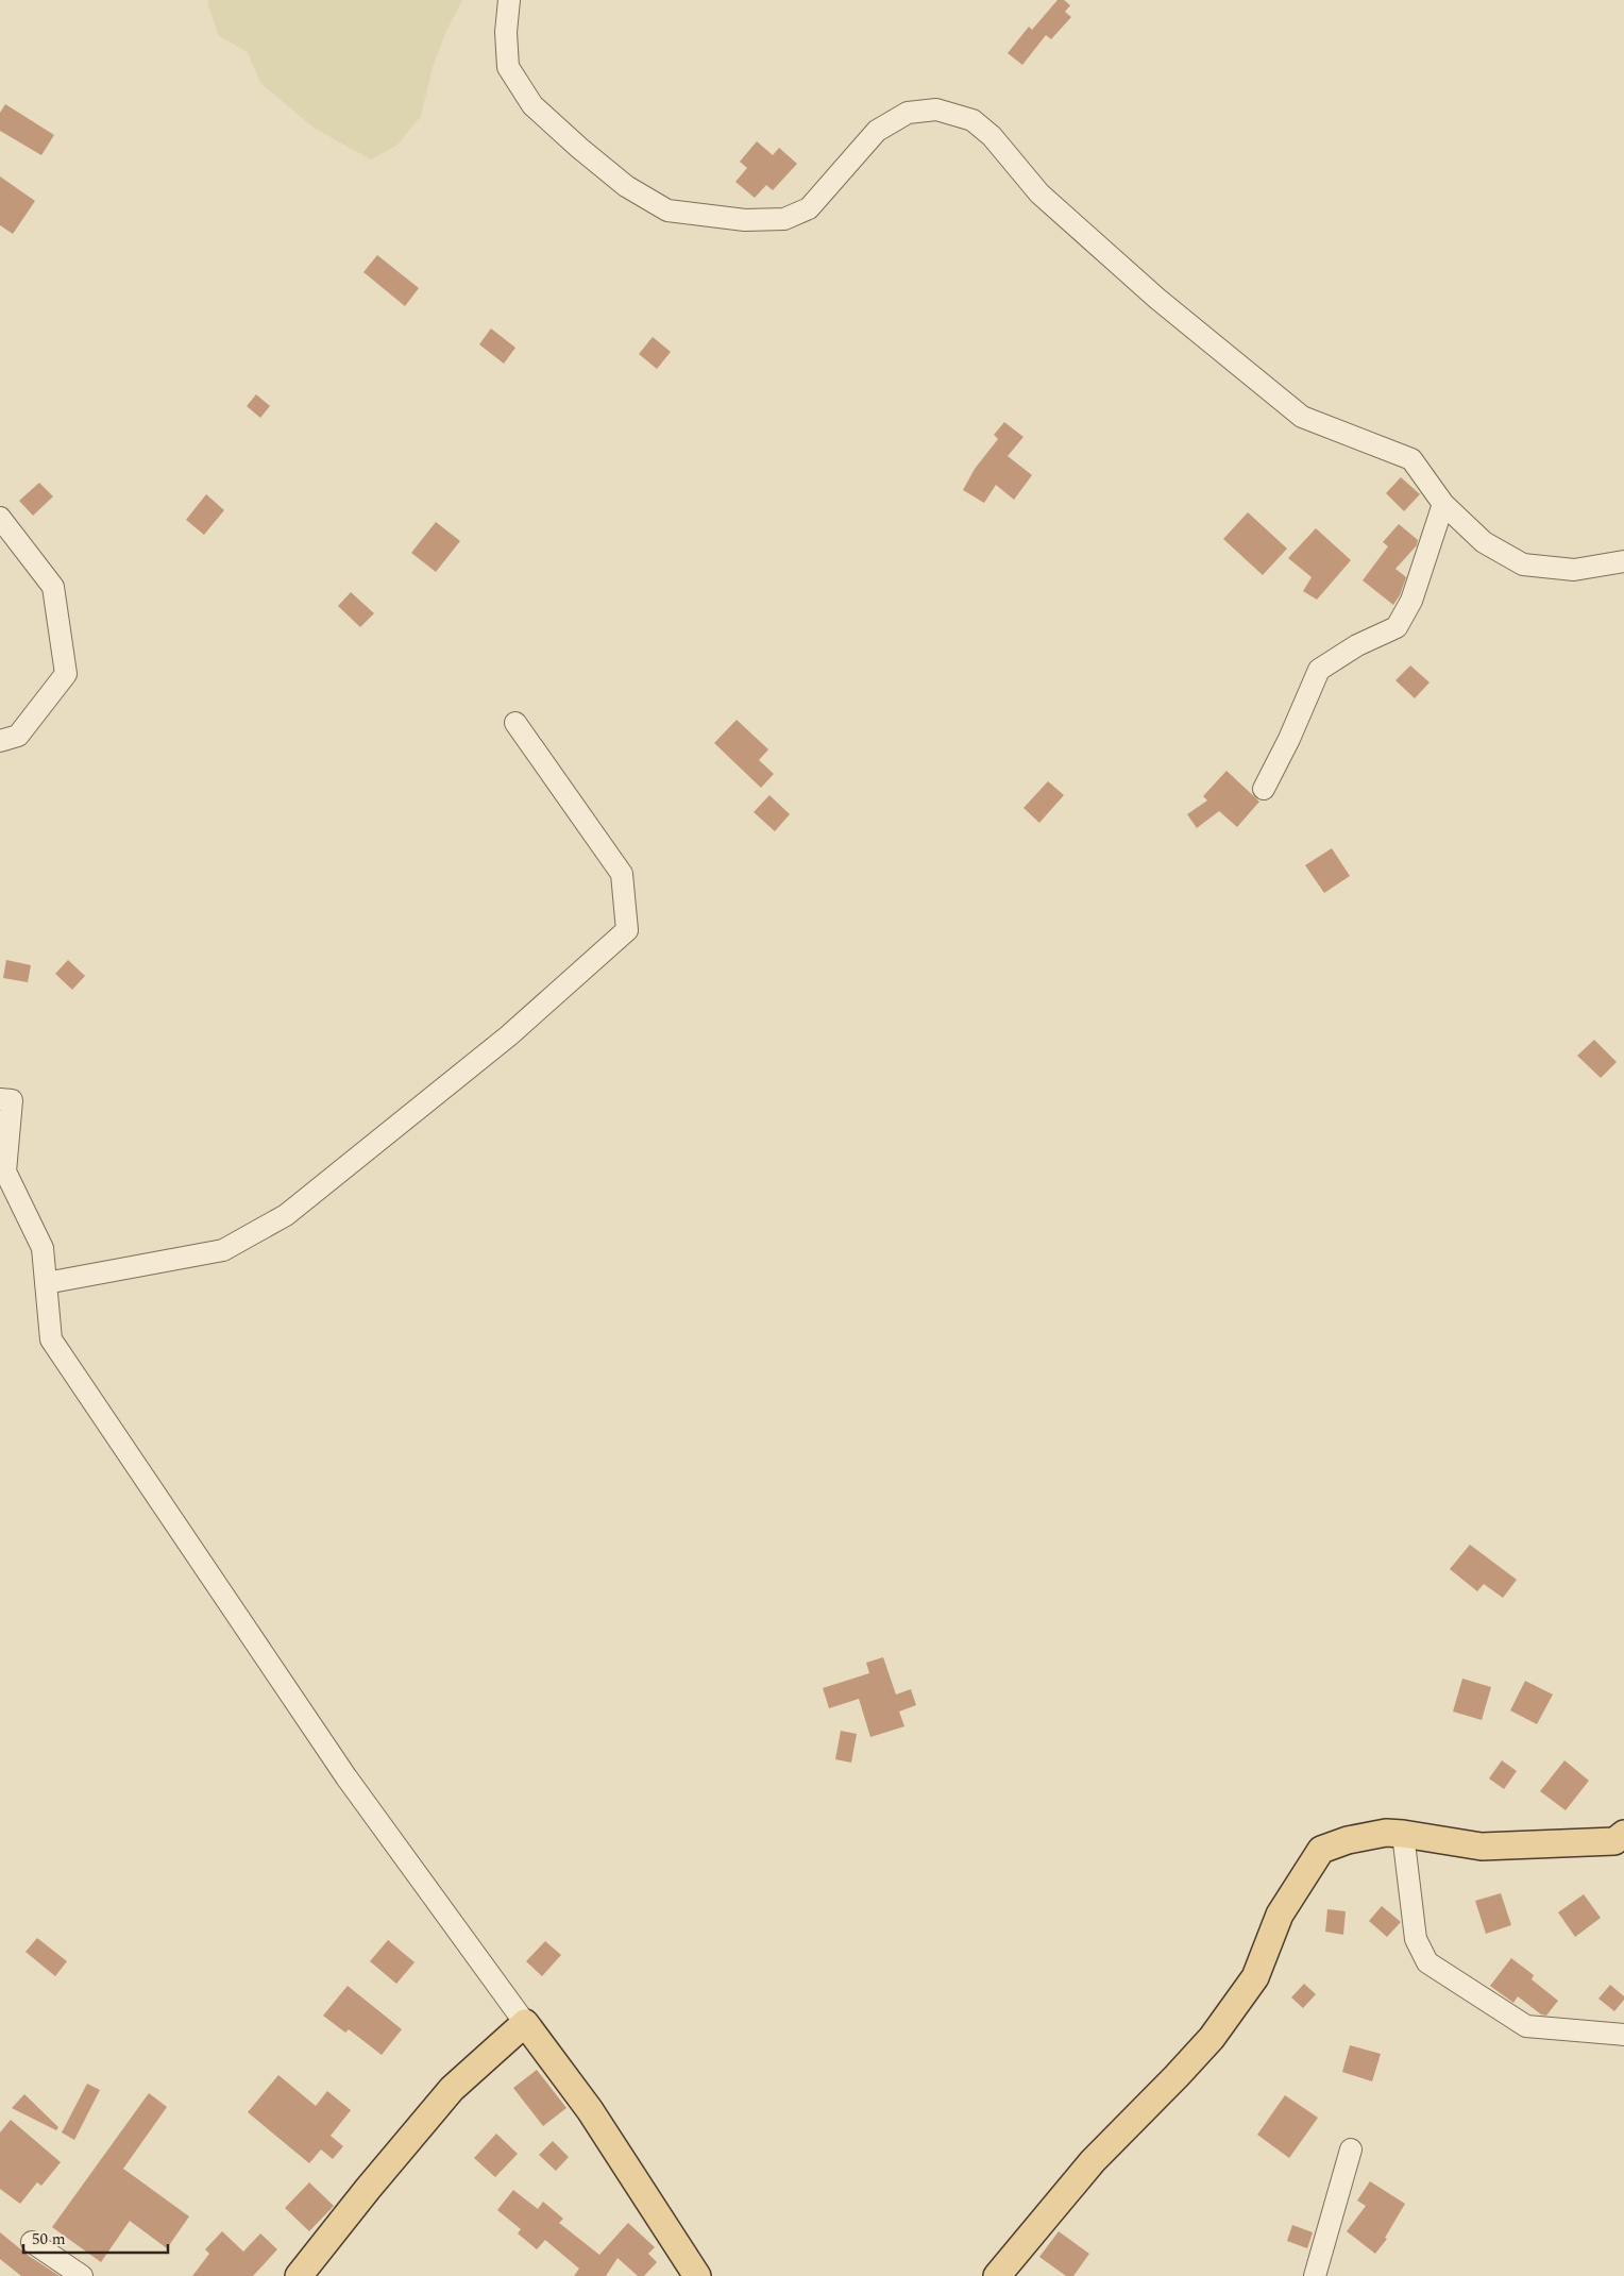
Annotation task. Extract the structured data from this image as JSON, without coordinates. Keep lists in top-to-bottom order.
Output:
{
  "scale_bar": "50 m"
}
